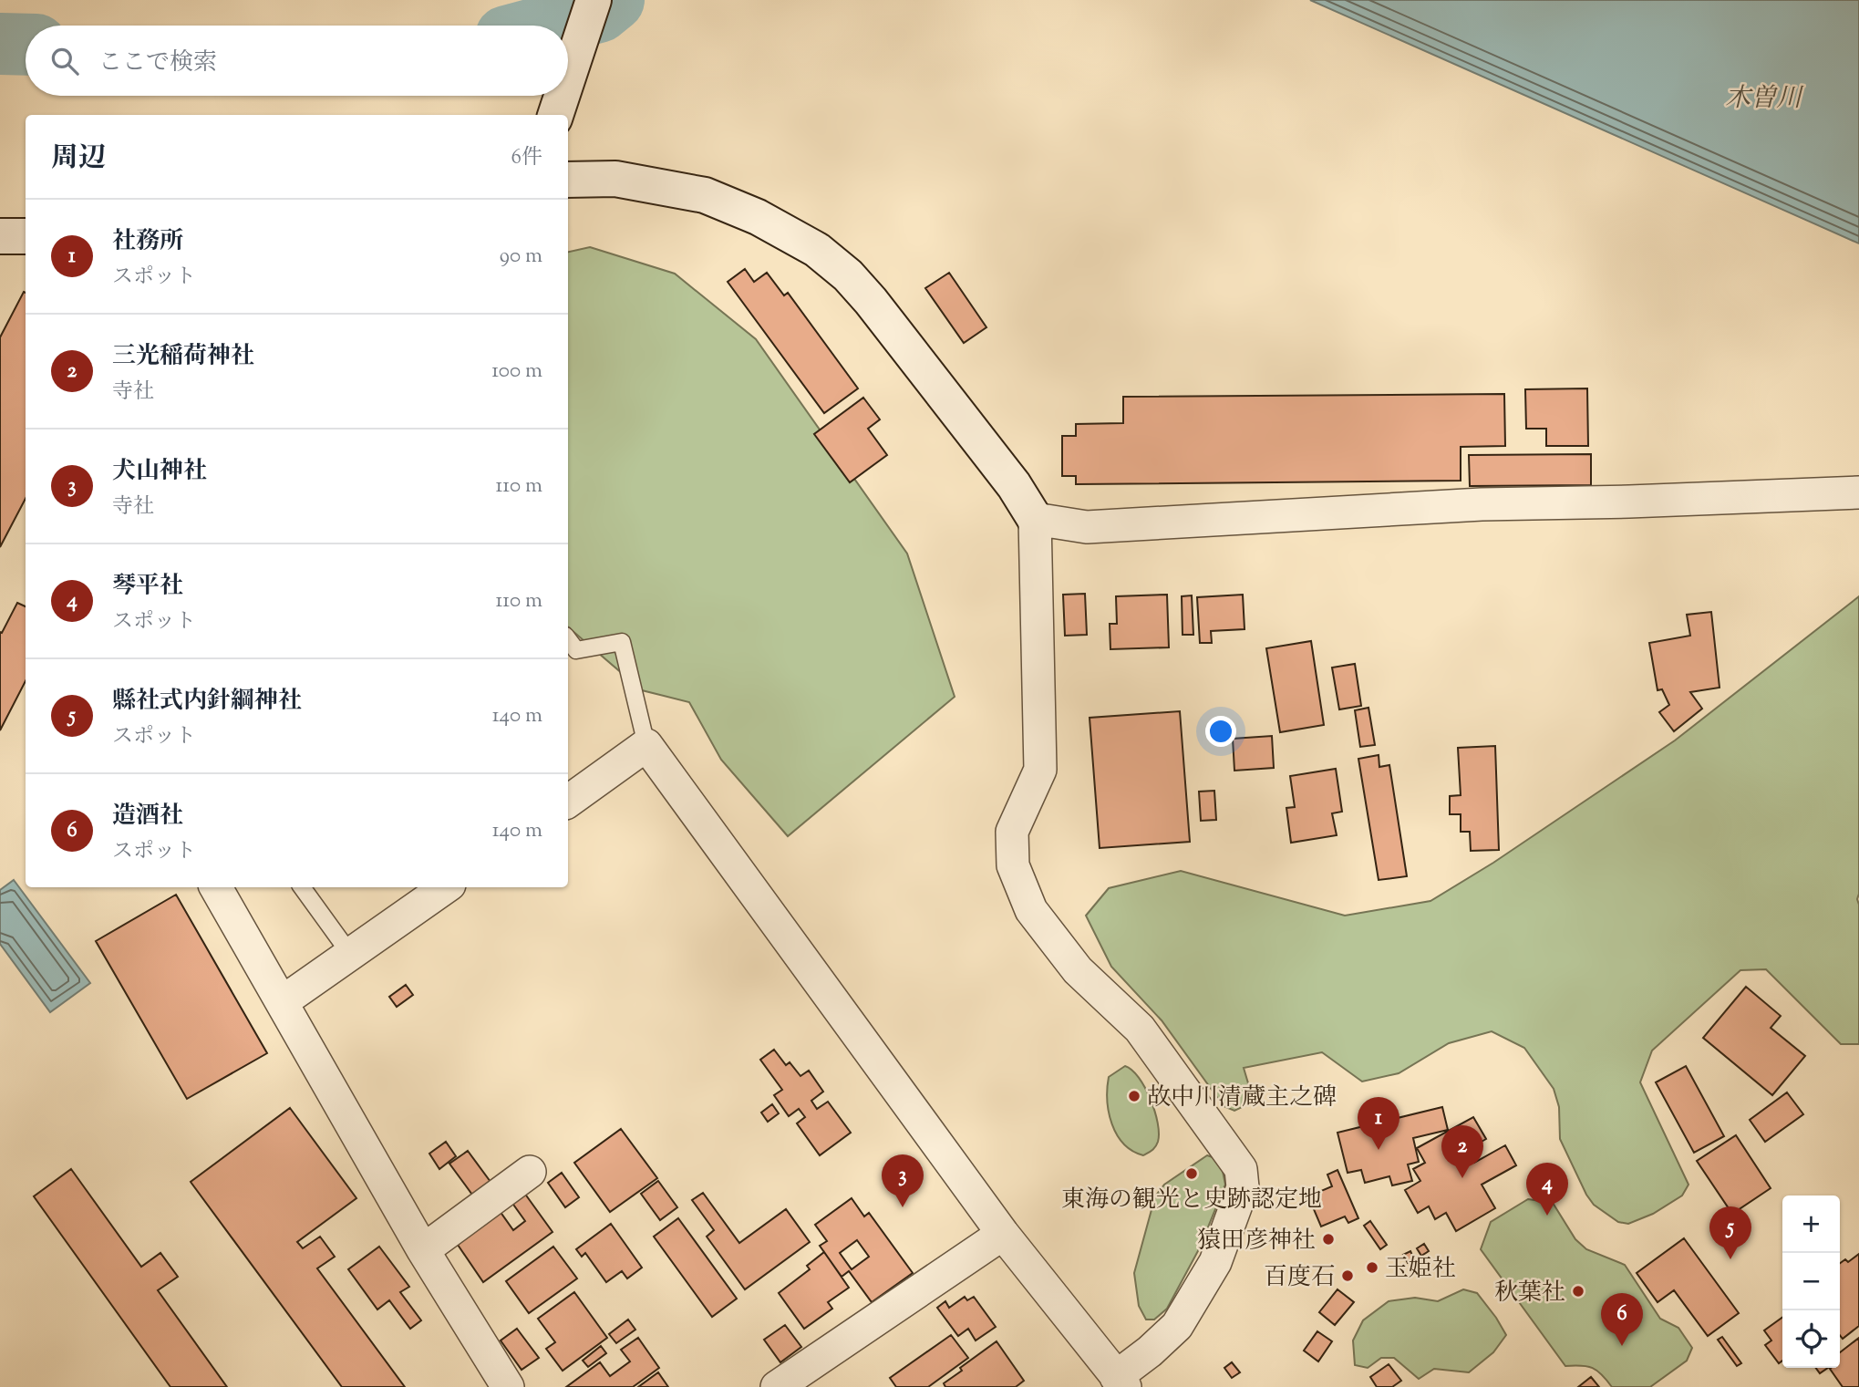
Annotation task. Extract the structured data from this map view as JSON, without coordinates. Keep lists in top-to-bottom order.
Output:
{
  "water": ["木曽川"],
  "places": [
    "故中川清蔵主之碑",
    "東海の観光と史跡認定地",
    "猿田彦神社",
    "玉姫社",
    "百度石",
    "秋葉社"
  ],
  "page": {
    "search": "ここで検索",
    "heading": ["周辺", "6件"],
    "list": [
      {
        "mark": "1",
        "name": "社務所",
        "note": "スポット",
        "value": "90 m"
      },
      {
        "mark": "2",
        "name": "三光稲荷神社",
        "note": "寺社",
        "value": "100 m"
      },
      {
        "mark": "3",
        "name": "犬山神社",
        "note": "寺社",
        "value": "110 m"
      },
      {
        "mark": "4",
        "name": "琴平社",
        "note": "スポット",
        "value": "110 m"
      },
      {
        "mark": "5",
        "name": "縣社式内針綱神社",
        "note": "スポット",
        "value": "140 m"
      },
      {
        "mark": "6",
        "name": "造酒社",
        "note": "スポット",
        "value": "140 m"
      }
    ],
    "pins": [
      "1",
      "2",
      "3",
      "4",
      "5",
      "6"
    ],
    "map_buttons": ["+", "−"]
  }
}
